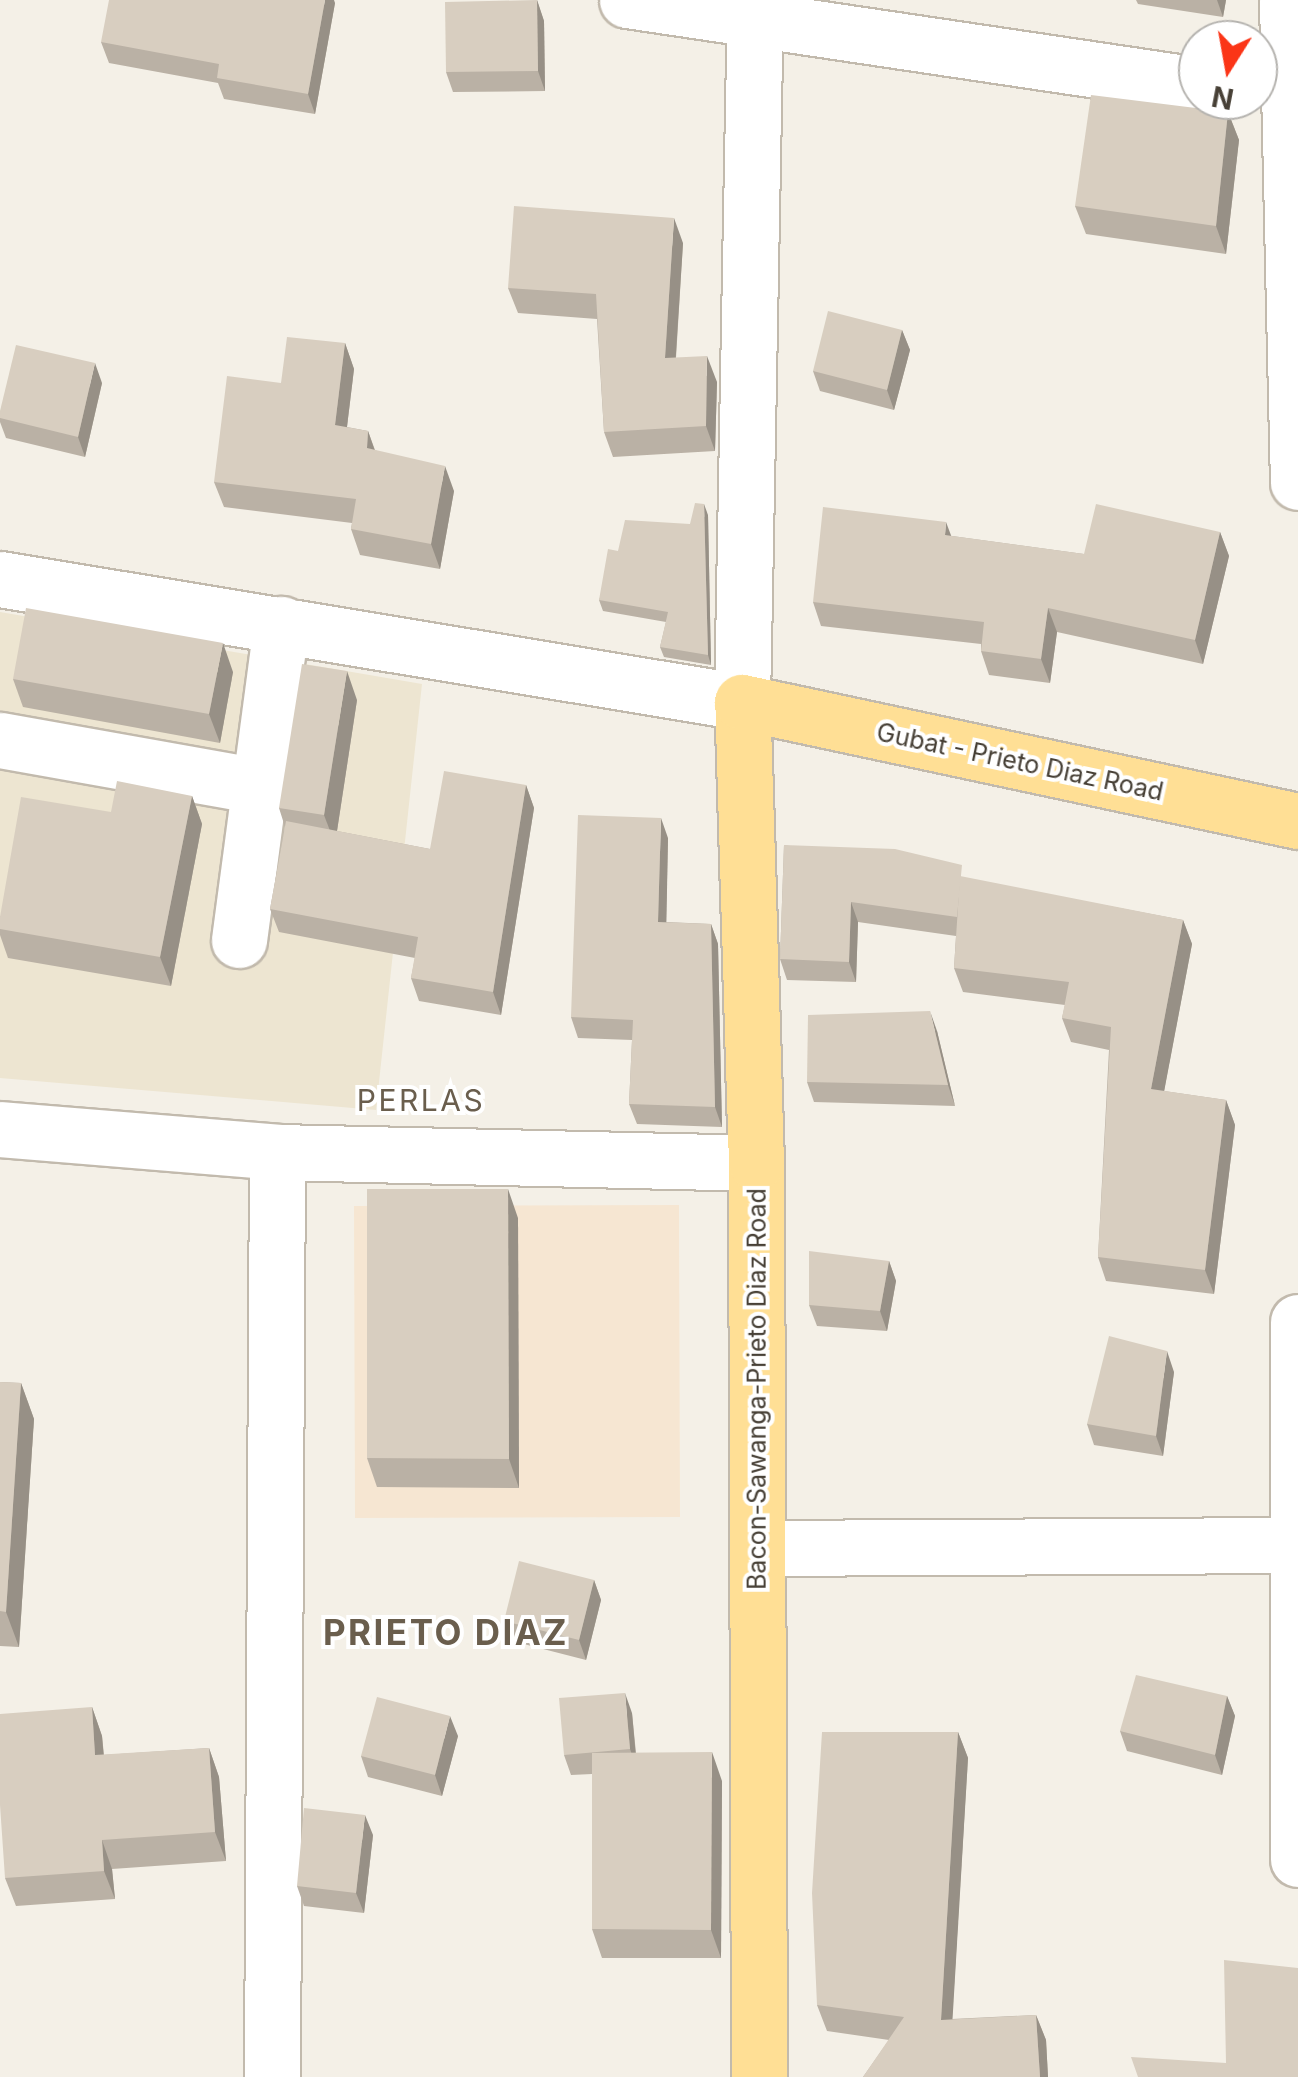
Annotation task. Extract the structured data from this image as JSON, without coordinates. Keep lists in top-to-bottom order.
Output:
{
  "streets": {
    "main road": ["Gubat - Prieto Diaz Road", "Bacon-Sawanga-Prieto Diaz Road"]
  },
  "crossings": [
    ["Gubat - Prieto Diaz Road", "Bacon-Sawanga-Prieto Diaz Road"]
  ],
  "districts": ["PERLAS", "PRIETO DIAZ"],
  "north": "bottom"
}
